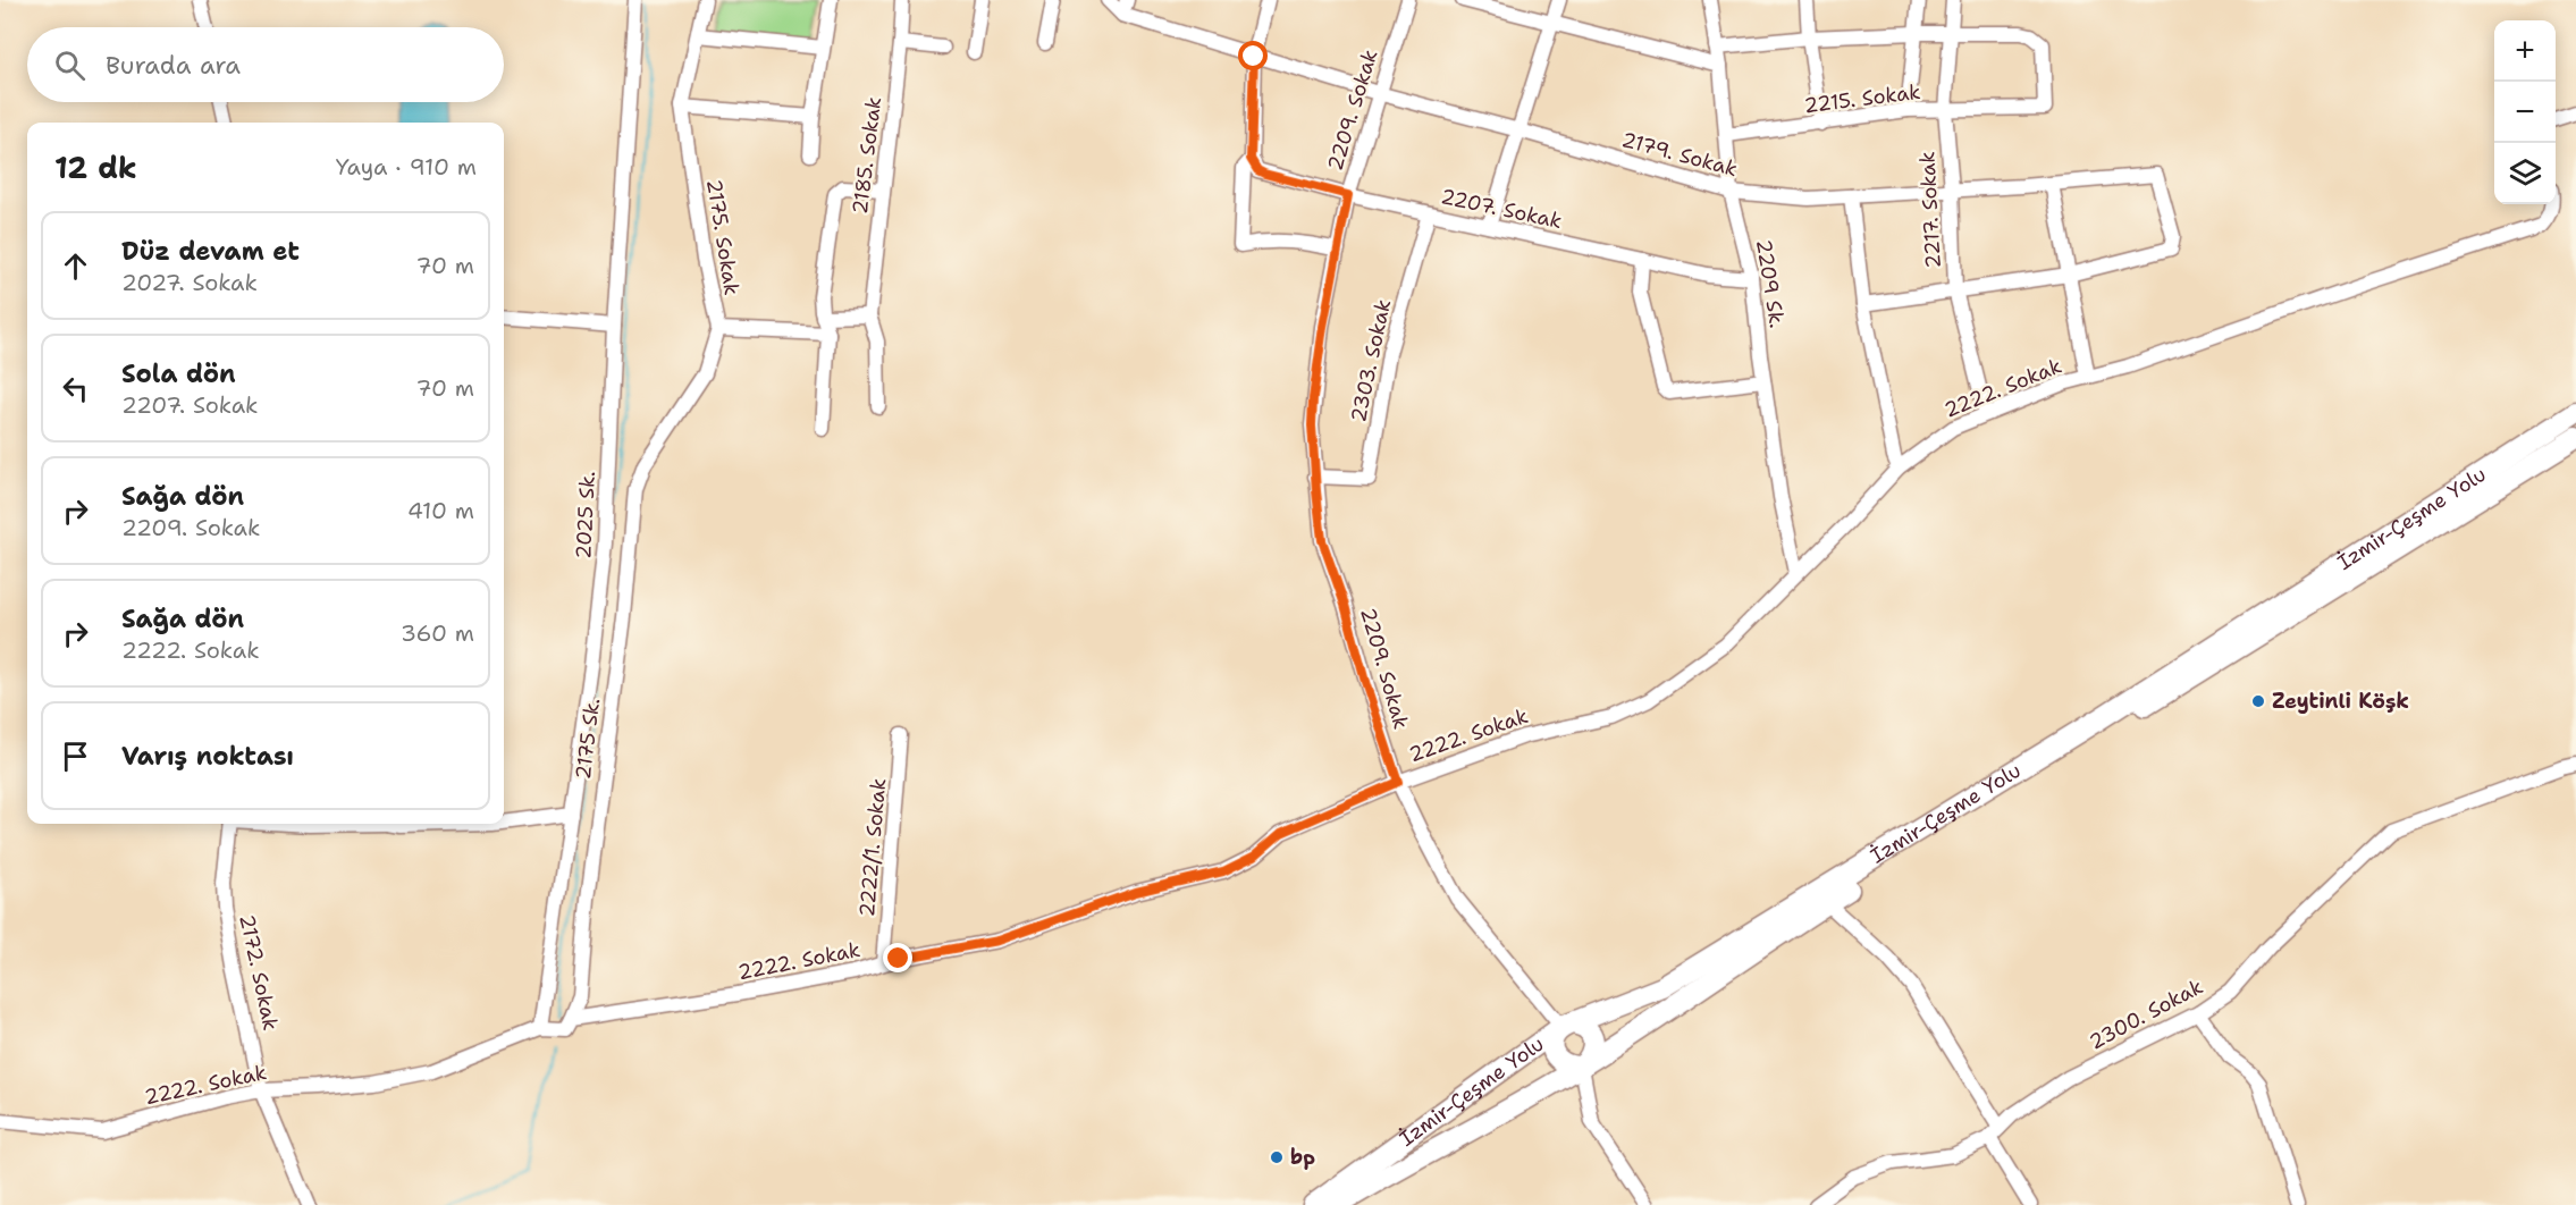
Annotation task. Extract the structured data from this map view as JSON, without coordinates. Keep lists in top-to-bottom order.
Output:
{
  "streets": {
    "highway": ["İzmir-Çeşme Yolu"],
    "street": [
      "2215. Sokak",
      "2209. Sokak",
      "2179. Sokak",
      "2185. Sokak",
      "2207. Sokak",
      "2217. Sokak",
      "2175. Sokak",
      "2209 Sk.",
      "2303. Sokak",
      "2222. Sokak",
      "2025 Sk.",
      "2175 Sk.",
      "2222/1. Sokak",
      "2172. Sokak",
      "2300. Sokak"
    ]
  },
  "crossings": [
    ["2215. Sokak", "2217. Sokak"],
    ["2215. Sokak", "2209 Sk."],
    ["2209. Sokak", "2179. Sokak"],
    ["2209. Sokak", "2207. Sokak"],
    ["2209. Sokak", "2303. Sokak"],
    ["2209. Sokak", "2222. Sokak"],
    ["2209. Sokak", "İzmir-Çeşme Yolu"],
    ["2179. Sokak", "2217. Sokak"],
    ["2179. Sokak", "2209 Sk."],
    ["2207. Sokak", "2209 Sk."],
    ["2207. Sokak", "2303. Sokak"],
    ["2217. Sokak", "2222. Sokak"],
    ["2175. Sokak", "2175 Sk."],
    ["2209 Sk.", "2222. Sokak"],
    ["2222. Sokak", "2025 Sk."],
    ["2222. Sokak", "2175 Sk."],
    ["2222. Sokak", "2222/1. Sokak"],
    ["2222. Sokak", "2172. Sokak"]
  ],
  "places": ["Zeytinli Köşk", "bp"],
  "page": {
    "map_buttons": ["+", "−"],
    "search": "Burada ara",
    "heading": ["12 dk", "Yaya · 910 m"],
    "list": [
      ["Düz devam et", "2027. Sokak", "70 m"],
      ["Sola dön", "2207. Sokak", "70 m"],
      ["Sağa dön", "2209. Sokak", "410 m"],
      ["Sağa dön", "2222. Sokak", "360 m"],
      "Varış noktası"
    ]
  }
}
